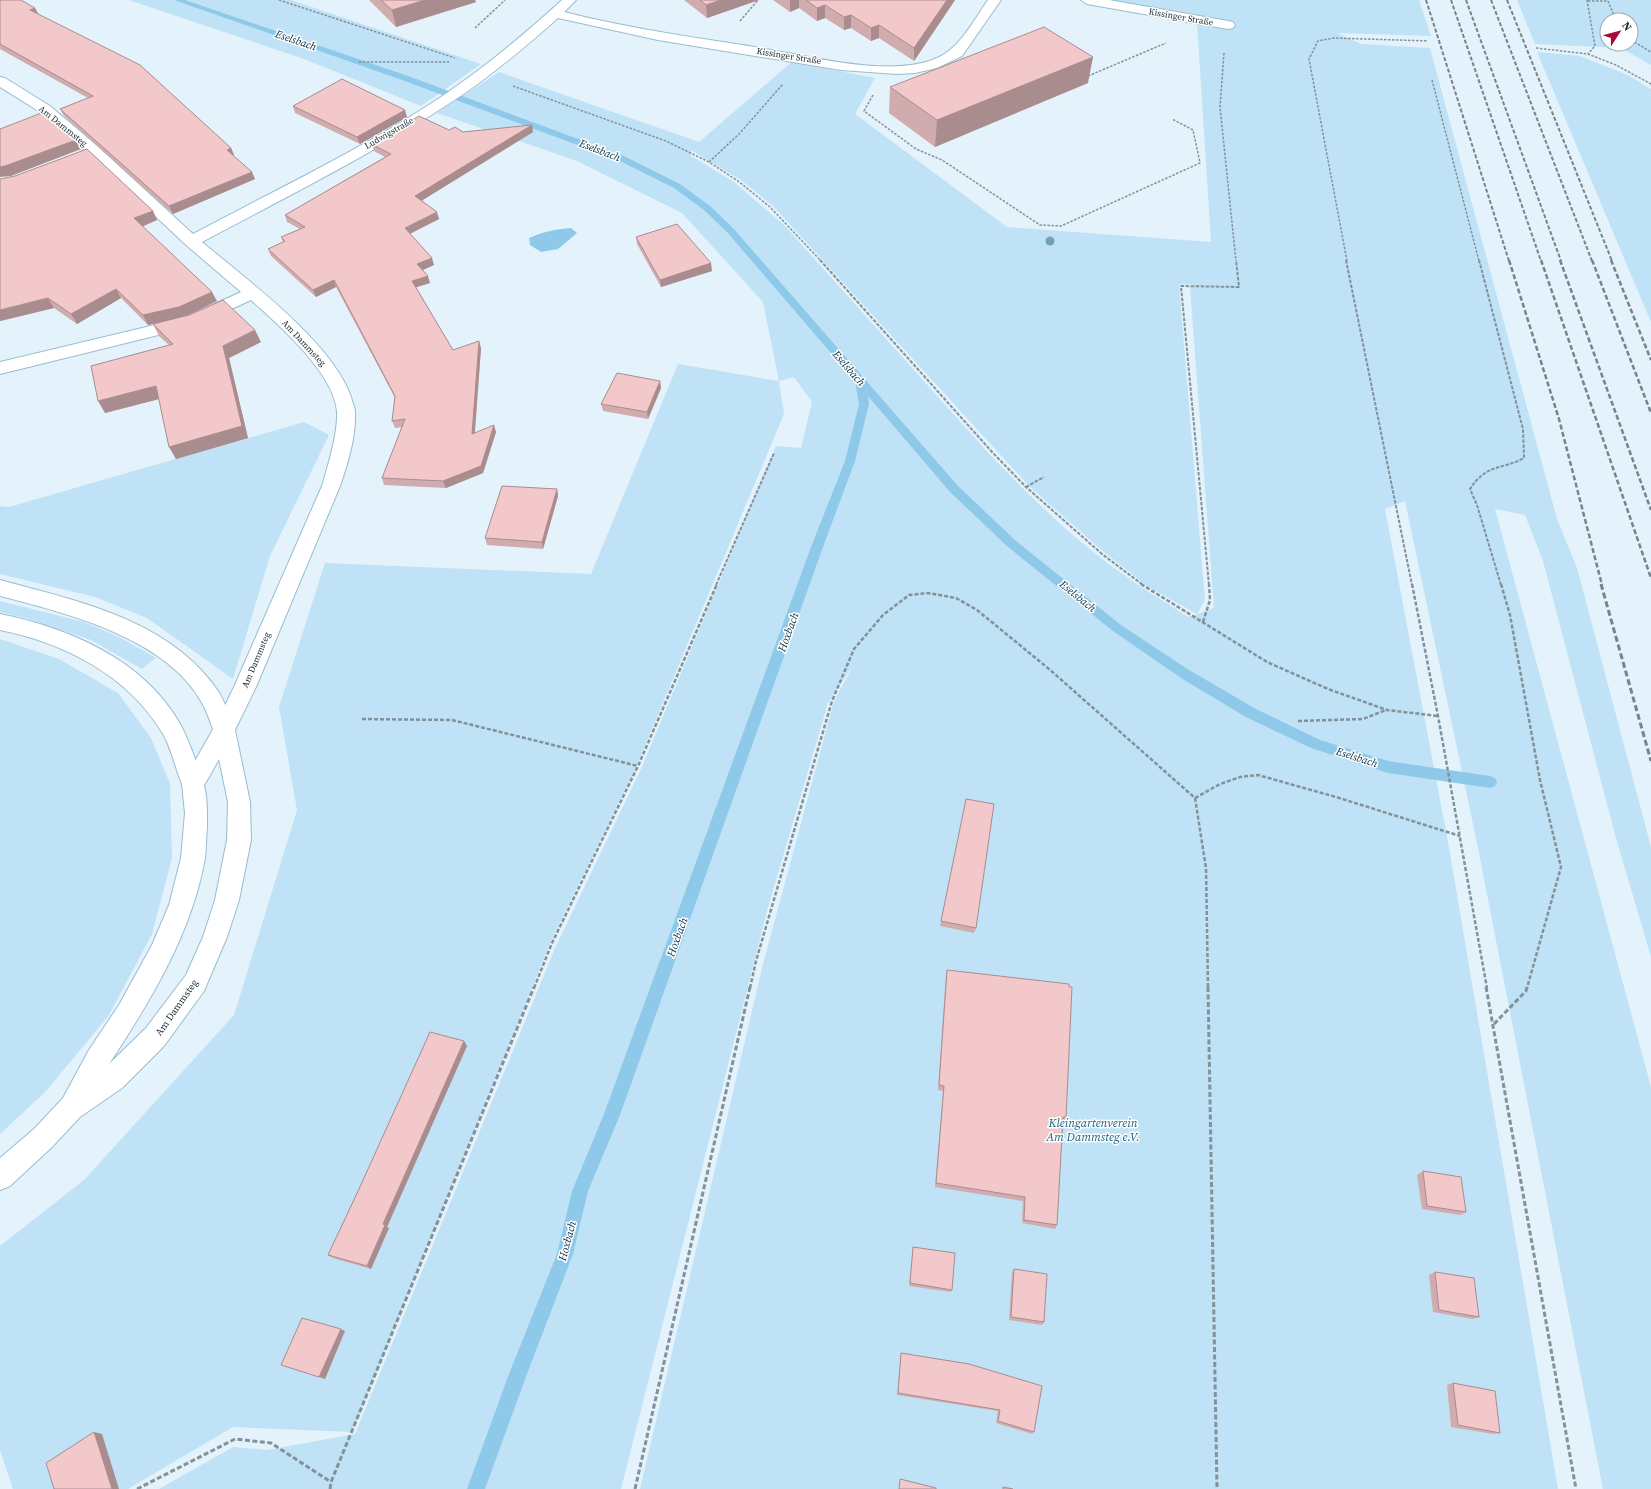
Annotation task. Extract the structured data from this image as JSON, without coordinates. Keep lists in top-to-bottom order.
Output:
{
  "streets": {
    "main road": ["Kissinger Straße", "Am Dammsteg", "Ludwigstraße"]
  },
  "crossings": [
    ["Kissinger Straße", "Ludwigstraße"],
    ["Am Dammsteg", "Ludwigstraße"]
  ],
  "water": ["Eselsbach", "Hoxbach"],
  "parks": ["Kleingartenverein Am Dammsteg e.V."],
  "north": "top right"
}
